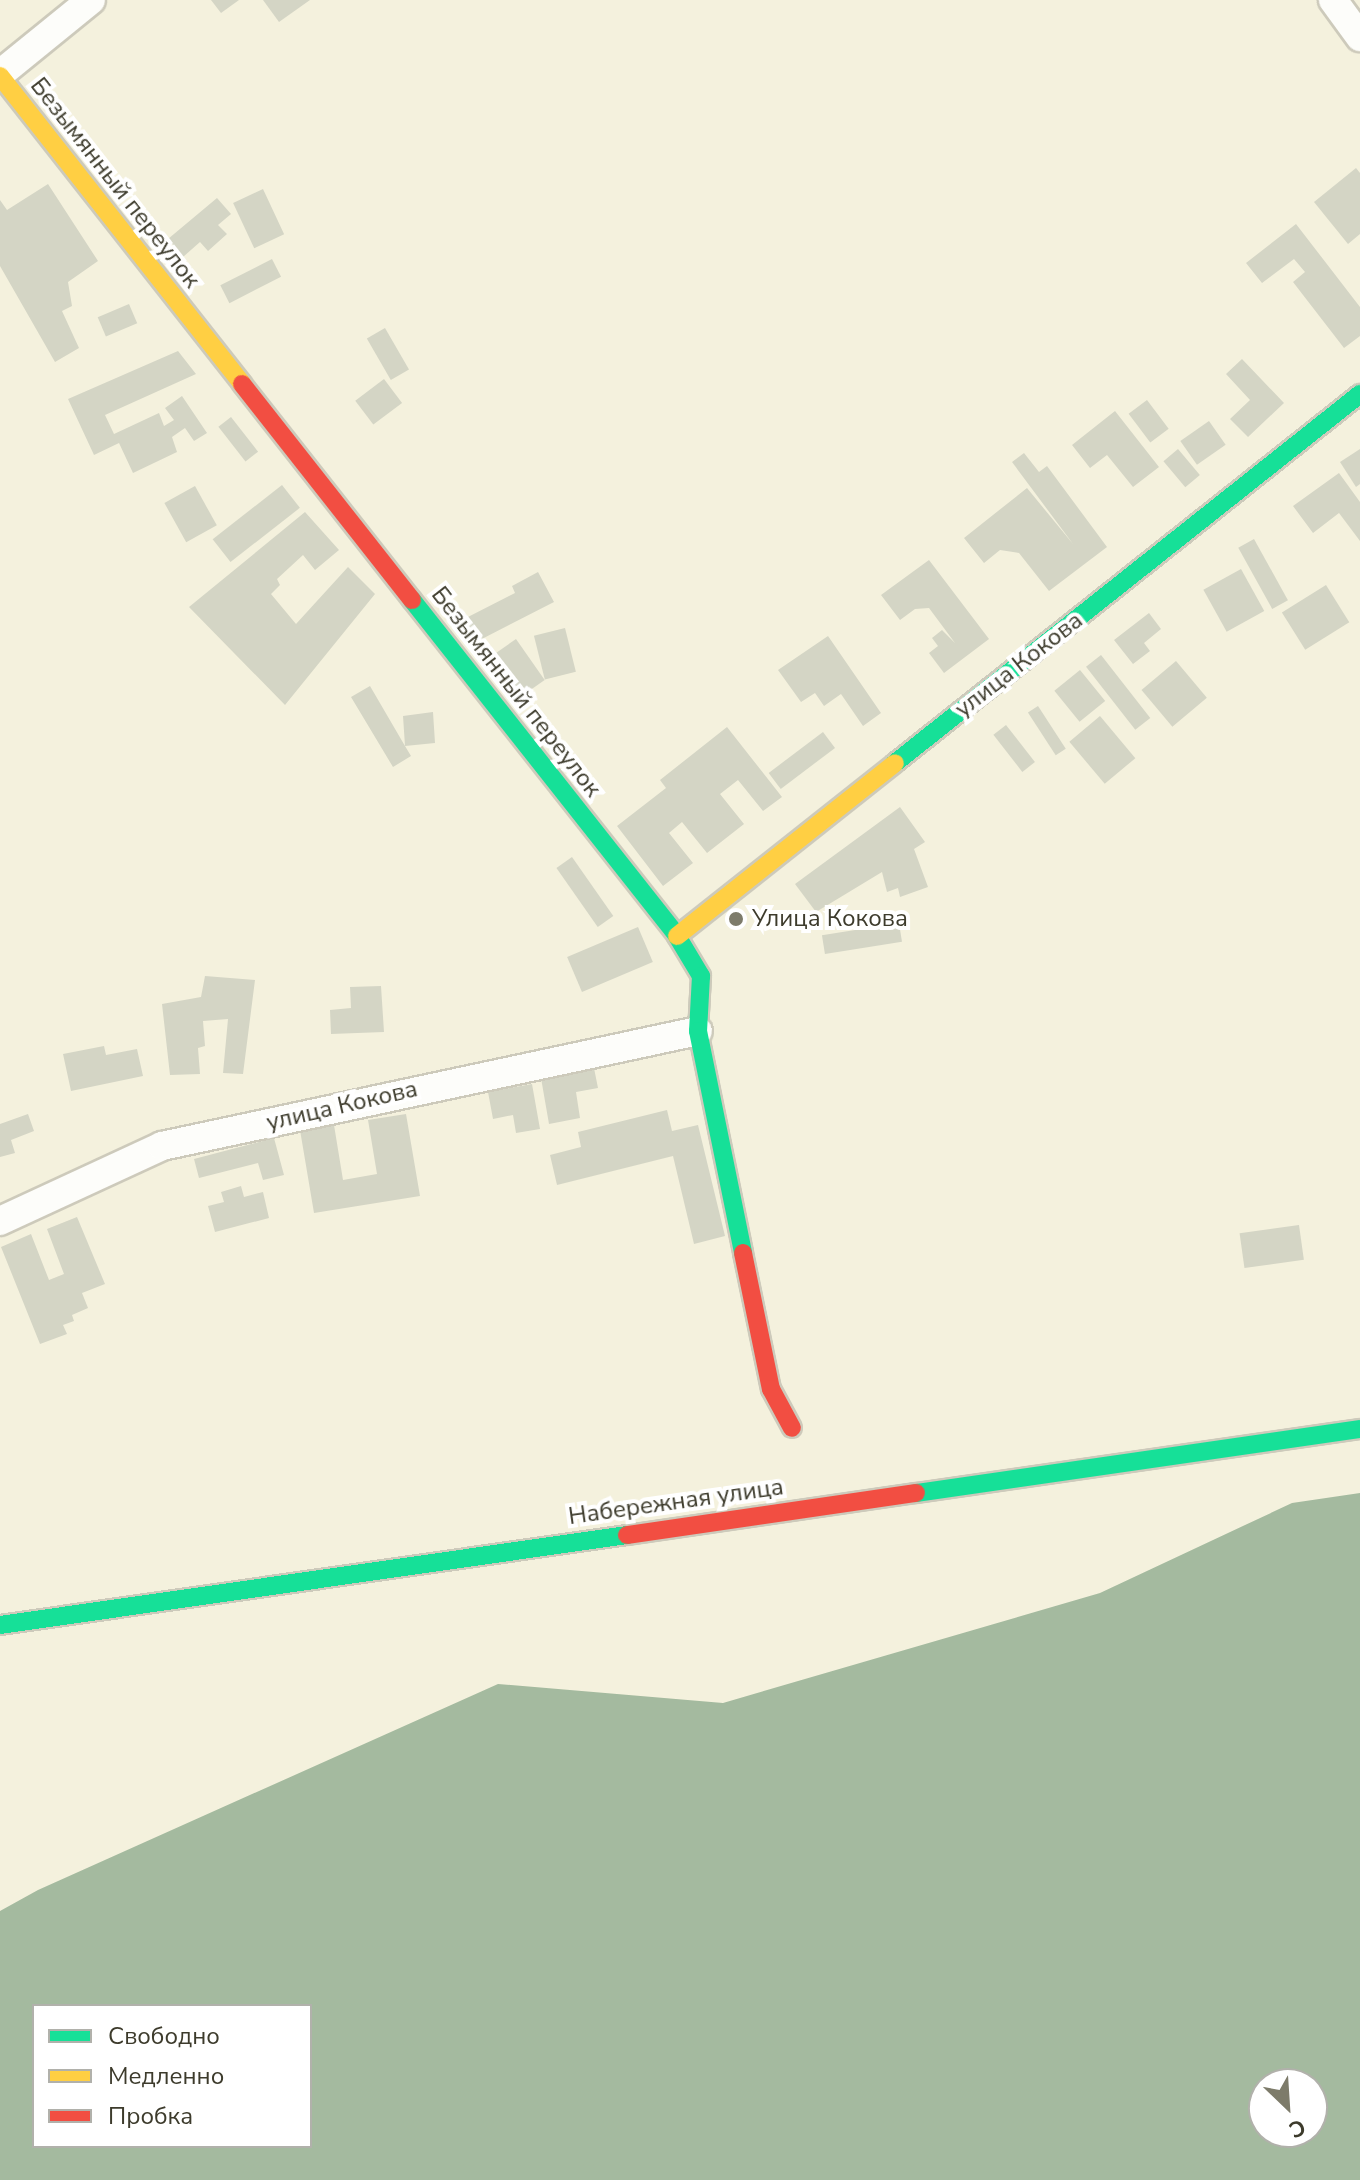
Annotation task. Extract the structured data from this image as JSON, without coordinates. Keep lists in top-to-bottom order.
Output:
{
  "streets": {
    "street": ["Безымянный переулок", "улица Кокова", "Набережная улица"]
  },
  "crossings": [
    ["Безымянный переулок", "улица Кокова"]
  ],
  "places": ["Улица Кокова"],
  "legend": ["Свободно", "Медленно", "Пробка"],
  "north": "bottom right"
}
